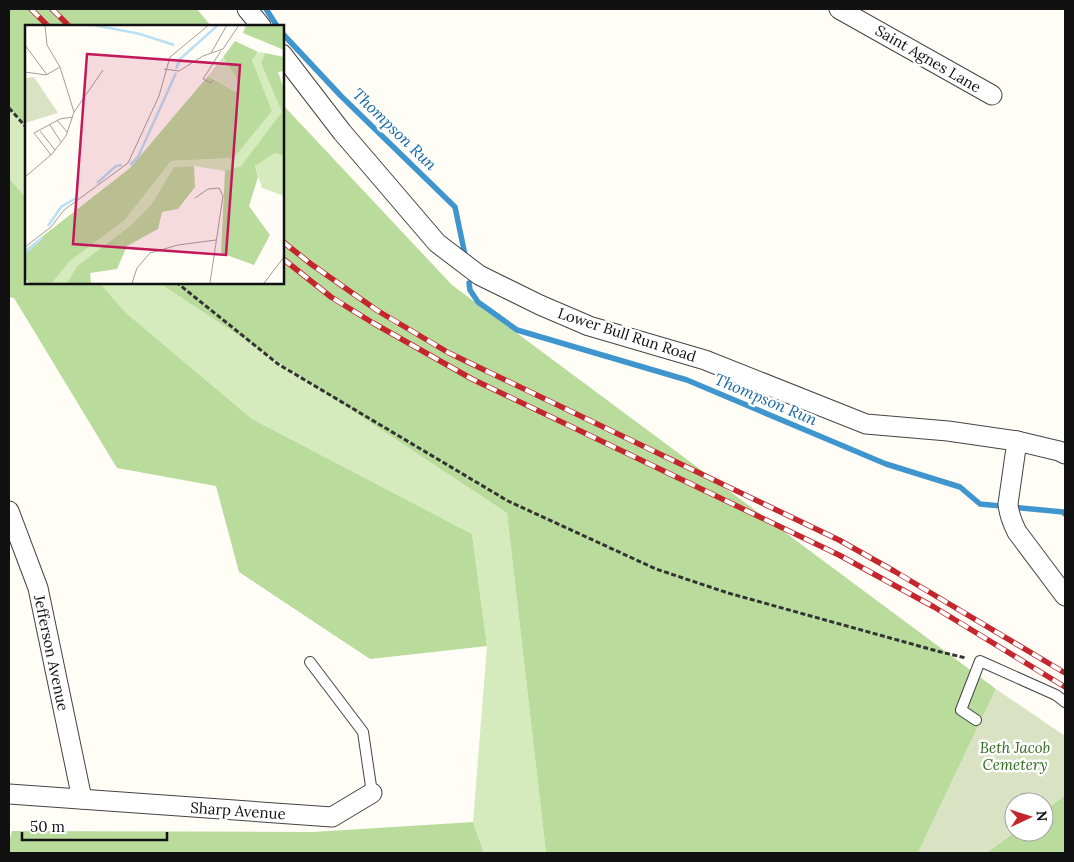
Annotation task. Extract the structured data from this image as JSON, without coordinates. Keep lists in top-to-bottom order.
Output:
{
  "streets": {
    "street": [
      "Saint Agnes Lane",
      "Lower Bull Run Road",
      "Jefferson Avenue",
      "Sharp Avenue"
    ]
  },
  "crossings": [
    ["Jefferson Avenue", "Sharp Avenue"]
  ],
  "water": ["Thompson Run"],
  "parks": ["Beth Jacob Cemetery"],
  "scale_bar": "50 m",
  "north": "right"
}
